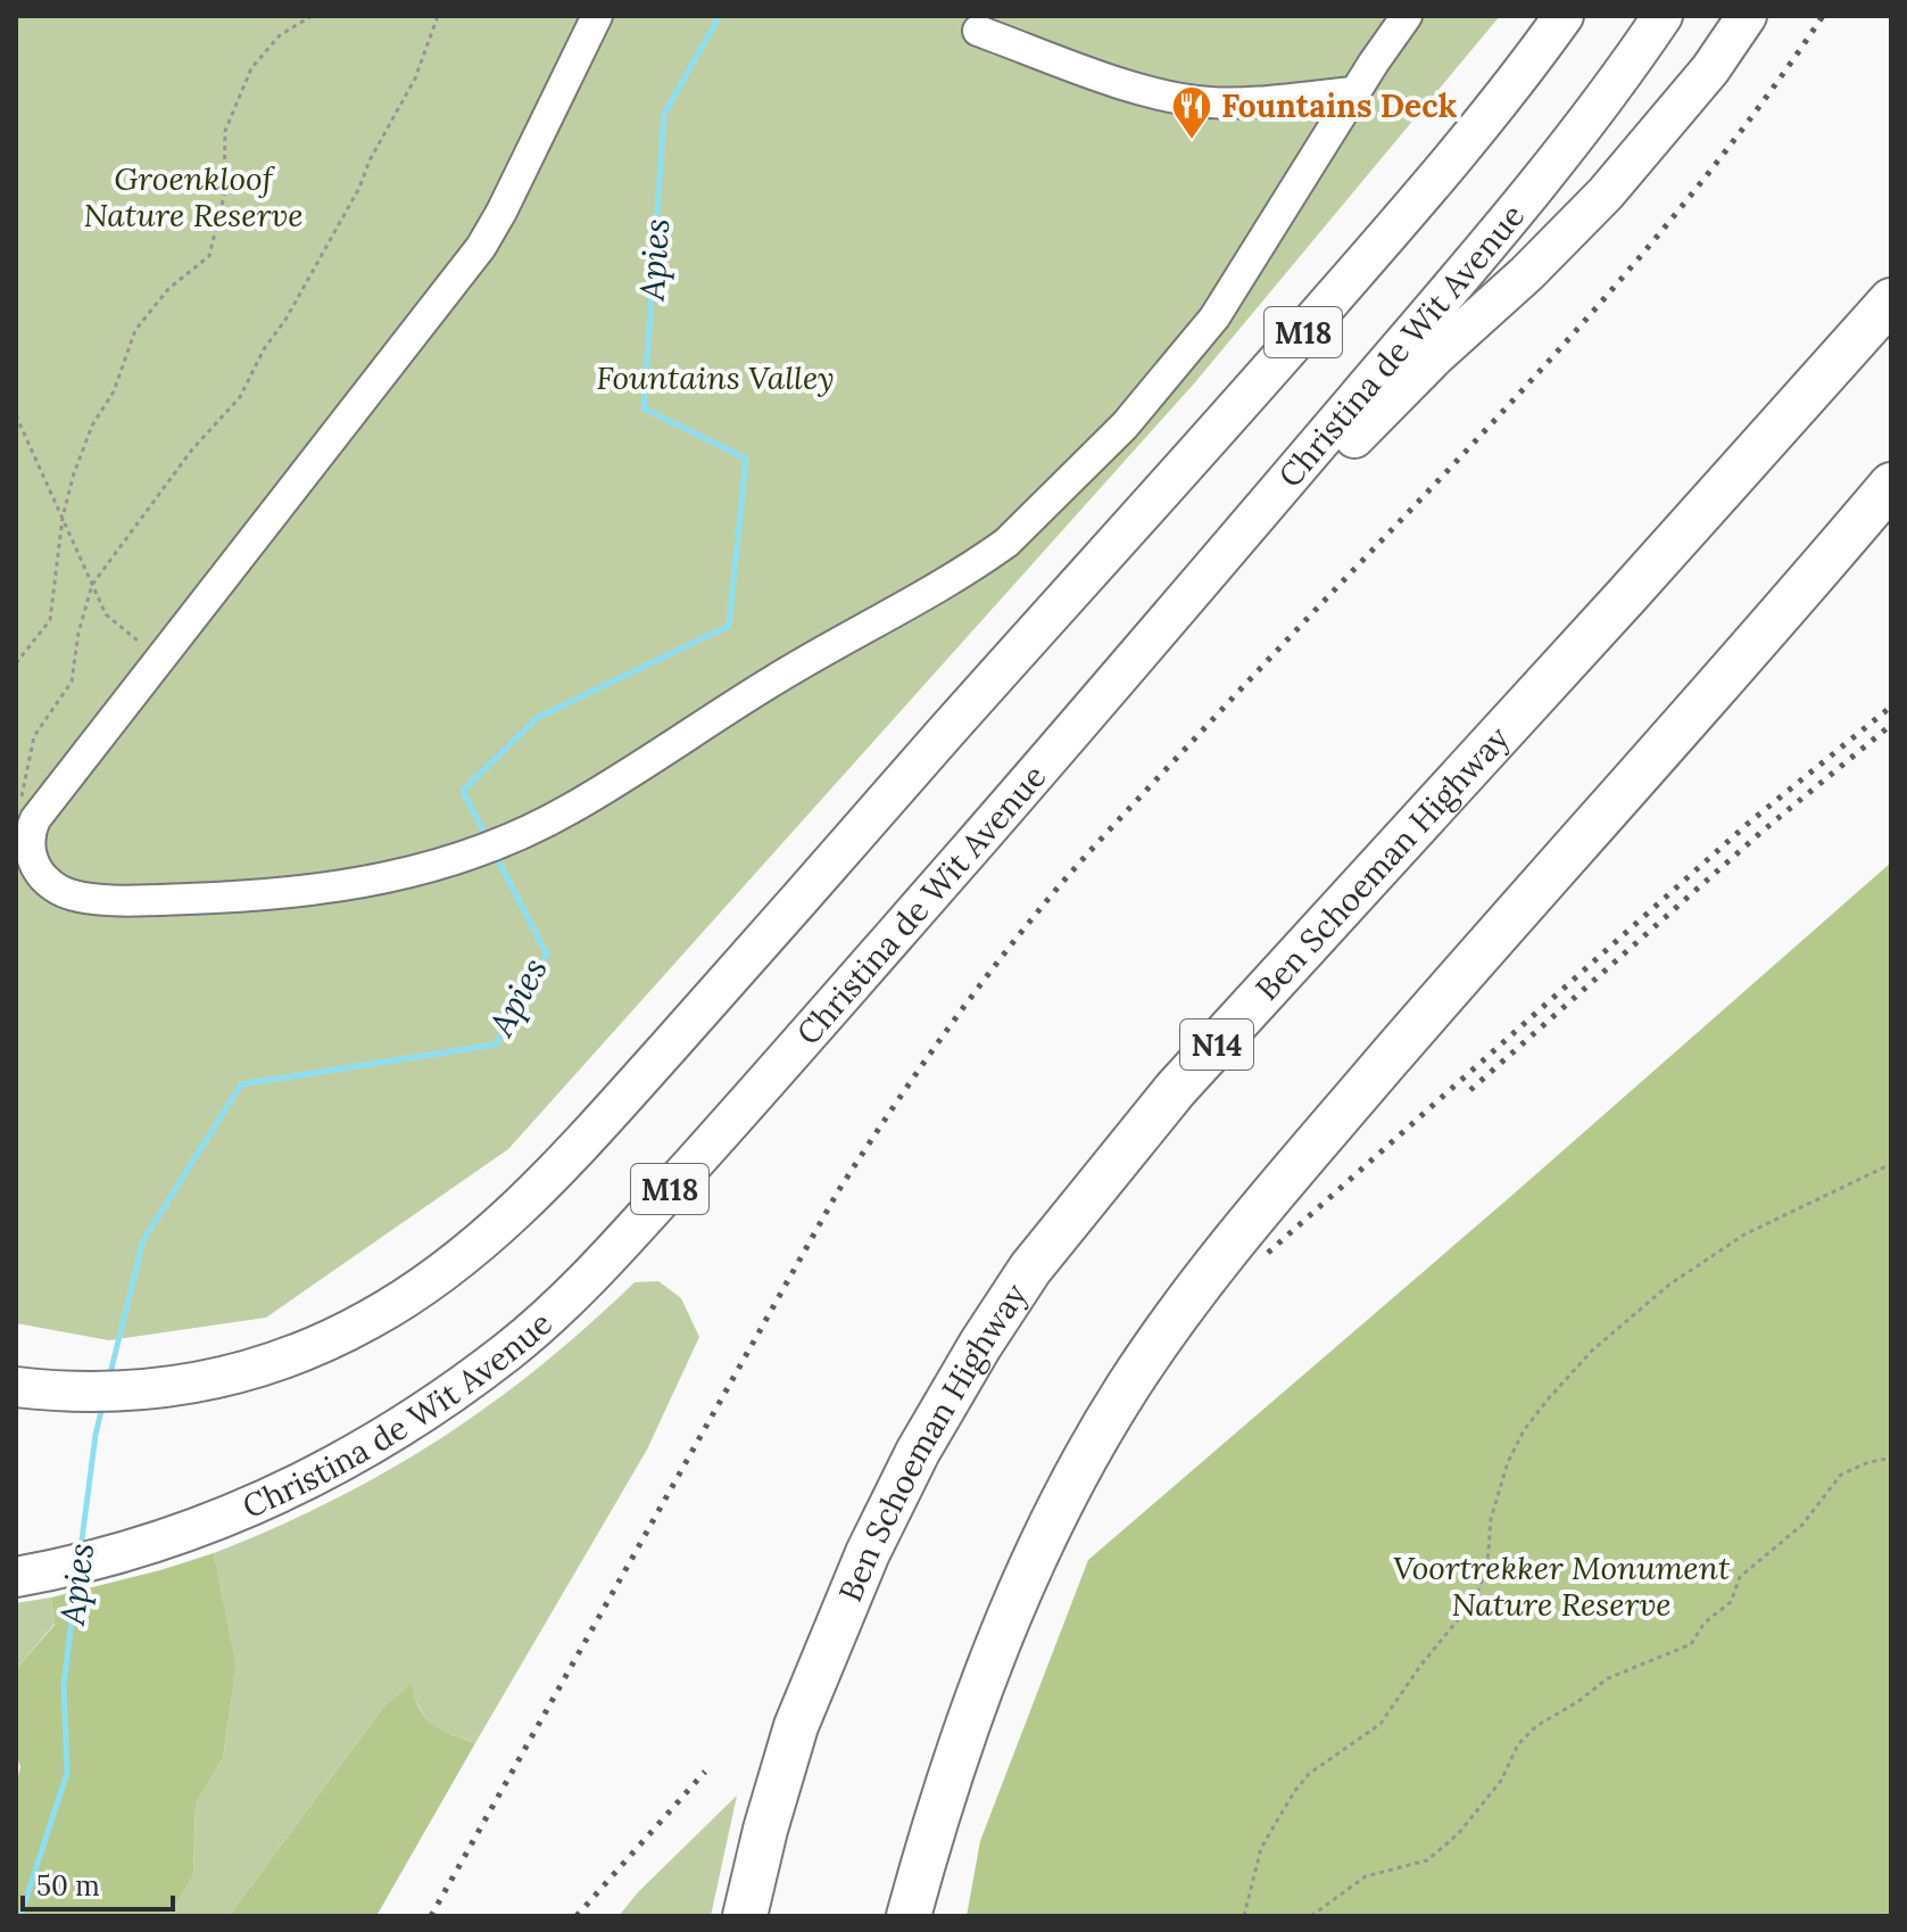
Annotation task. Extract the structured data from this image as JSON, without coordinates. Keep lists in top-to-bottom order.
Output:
{
  "streets": {
    "highway": ["Ben Schoeman Highway", "N14"],
    "main road": ["M18", "Christina de Wit Avenue"]
  },
  "water": ["Apies"],
  "parks": ["Groenkloof Nature Reserve", "Fountains Valley", "Voortrekker Monument Nature Reserve"],
  "places": {
    "restaurant": ["Fountains Deck"]
  },
  "scale_bar": "50 m"
}
